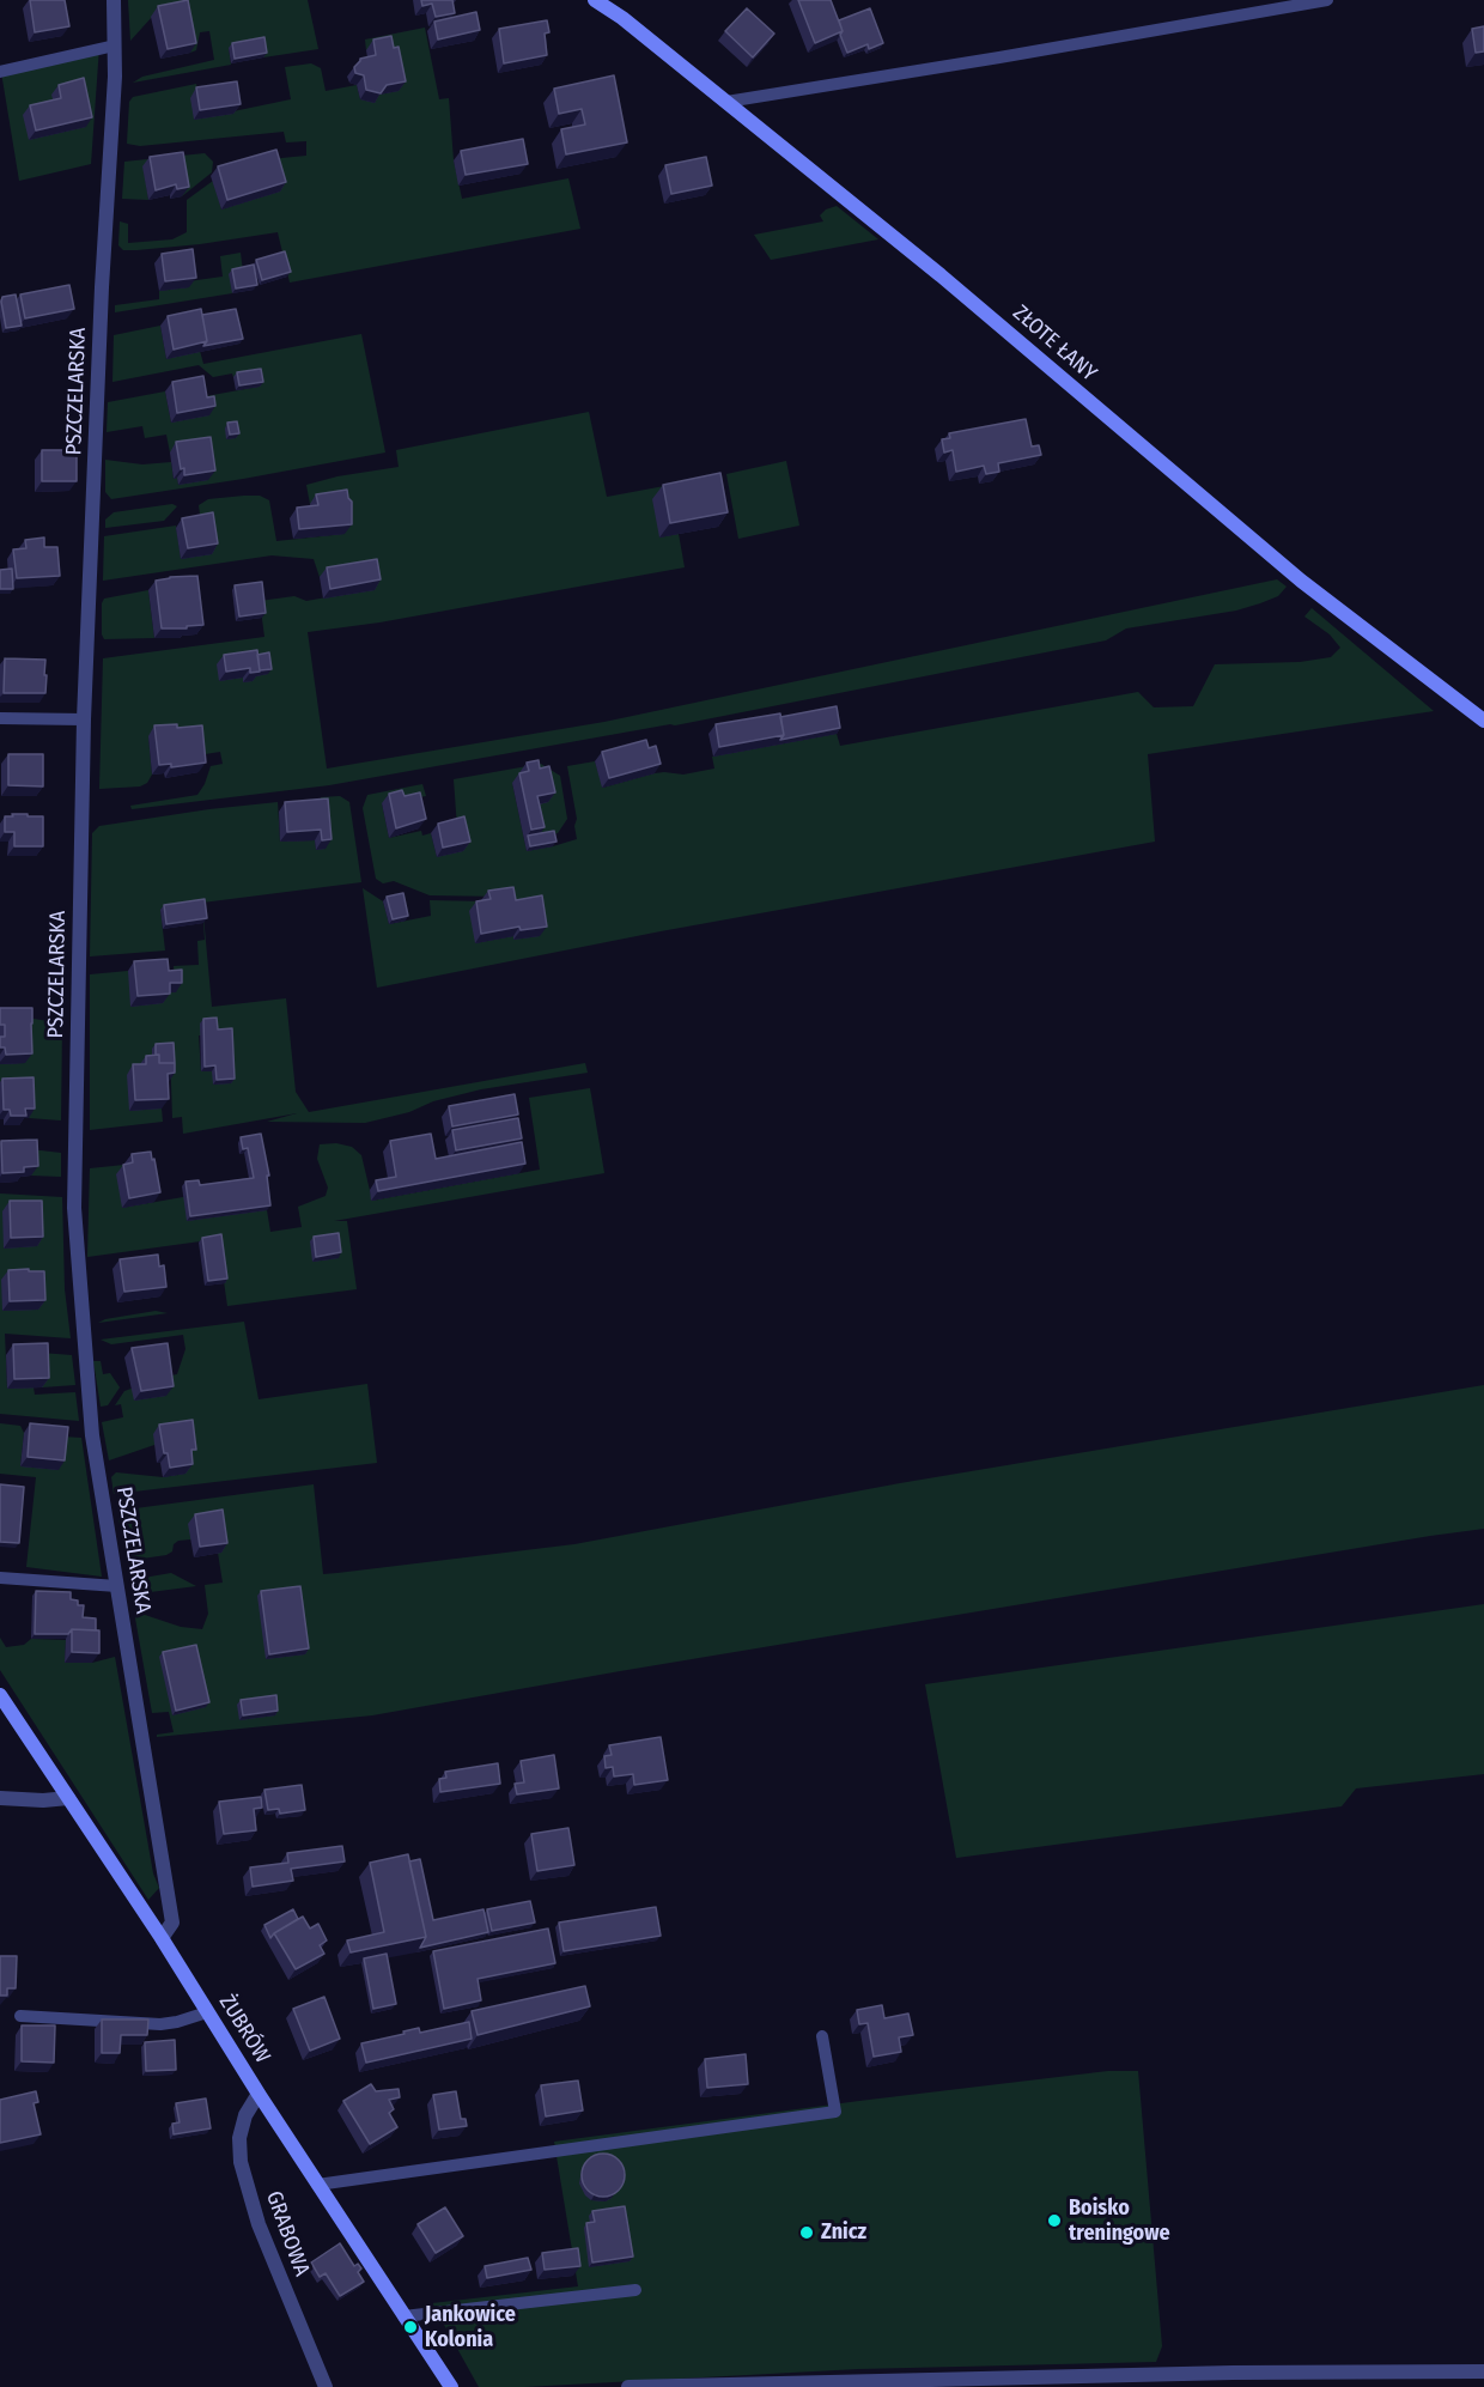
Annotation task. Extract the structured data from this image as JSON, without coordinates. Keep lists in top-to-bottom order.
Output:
{
  "streets": {
    "street": [
      "ZŁOTE ŁANY",
      "PSZCZELARSKA",
      "ŻUBRÓW",
      "GRABOWA"
    ]
  },
  "crossings": [
    ["PSZCZELARSKA", "ŻUBRÓW"],
    ["ŻUBRÓW", "GRABOWA"]
  ],
  "places": ["Boisko treningowe", "Znicz", "Jankowice Kolonia"]
}
